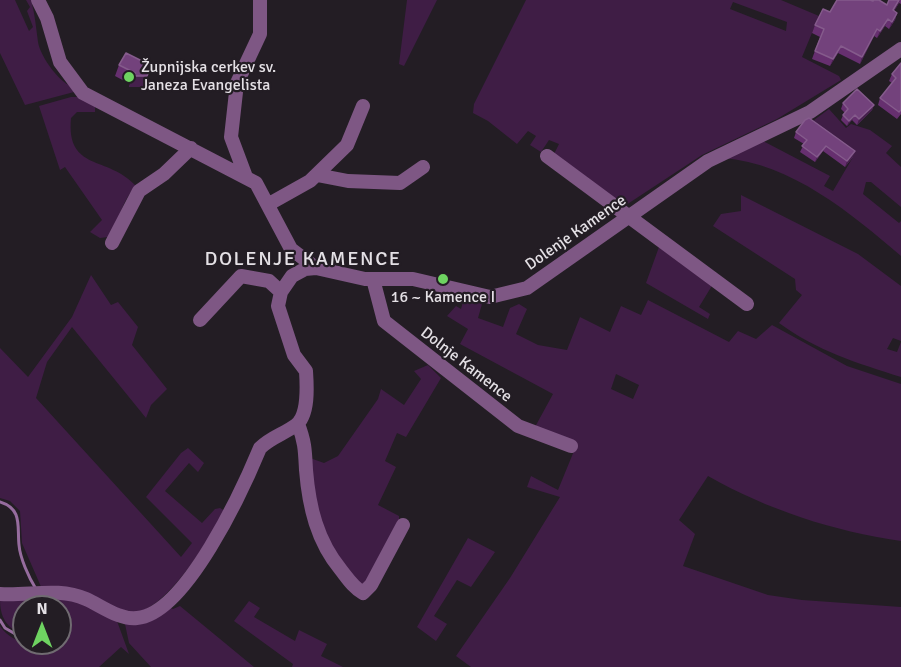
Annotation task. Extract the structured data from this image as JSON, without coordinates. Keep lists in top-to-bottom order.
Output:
{
  "streets": {
    "street": ["Dolenje Kamence", "Dolnje Kamence"]
  },
  "crossings": [
    ["Dolenje Kamence", "Dolnje Kamence"]
  ],
  "districts": ["DOLENJE KAMENCE"],
  "places": ["Župnijska cerkev sv. Janeza Evangelista", "16 ~ Kamence I"],
  "north": "top"
}
